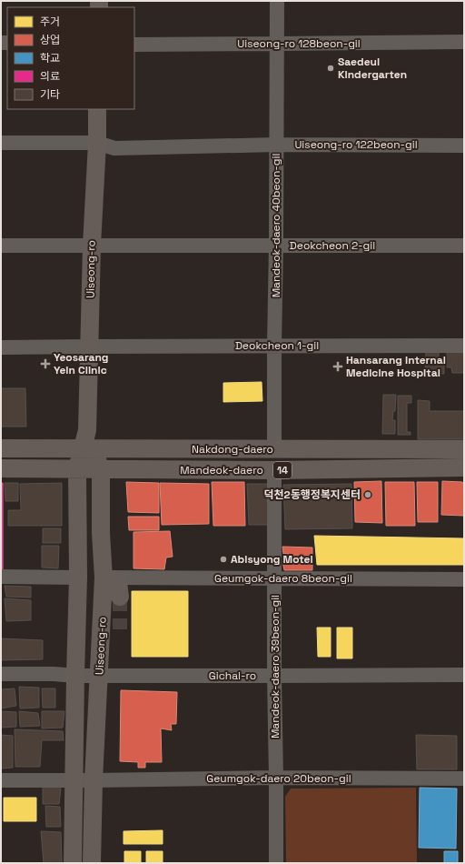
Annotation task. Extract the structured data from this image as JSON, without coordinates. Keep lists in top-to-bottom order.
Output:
{
  "streets": {
    "main road": [
      "Uiseong-ro",
      "Nakdong-daero",
      "Mandeok-daero",
      "14"
    ],
    "street": [
      "Uiseong-ro 128beon-gil",
      "Uiseong-ro 122beon-gil",
      "Mandeok-daero 40beon-gil",
      "Deokcheon 2-gil",
      "Deokcheon 1-gil",
      "Geumgok-daero 8beon-gil",
      "Mandeok-daero 39beon-gil",
      "Gichal-ro",
      "Geumgok-daero 20beon-gil"
    ]
  },
  "crossings": [
    ["Uiseong-ro 128beon-gil", "Mandeok-daero 40beon-gil"],
    ["Uiseong-ro 122beon-gil", "Mandeok-daero 40beon-gil"],
    ["Uiseong-ro 122beon-gil", "Uiseong-ro"],
    ["Mandeok-daero 40beon-gil", "Deokcheon 2-gil"],
    ["Mandeok-daero 40beon-gil", "Deokcheon 1-gil"],
    ["Mandeok-daero 40beon-gil", "Nakdong-daero"],
    ["Deokcheon 2-gil", "Uiseong-ro"],
    ["Uiseong-ro", "Deokcheon 1-gil"],
    ["Uiseong-ro", "Nakdong-daero"],
    ["Uiseong-ro", "Mandeok-daero"],
    ["Uiseong-ro", "Geumgok-daero 8beon-gil"],
    ["Uiseong-ro", "Gichal-ro"],
    ["Uiseong-ro", "Geumgok-daero 20beon-gil"],
    ["Mandeok-daero", "Mandeok-daero 39beon-gil"],
    ["Geumgok-daero 8beon-gil", "Mandeok-daero 39beon-gil"],
    ["Mandeok-daero 39beon-gil", "Gichal-ro"],
    ["Mandeok-daero 39beon-gil", "Geumgok-daero 20beon-gil"]
  ],
  "places": {
    "other": ["Saedeul Kindergarten", "덕천2동행정복지센터", "Abisyong Motel"],
    "health": ["Yeosarang Yein Clinic", "Hansarang Internal Medicine Hospital"]
  },
  "legend": [
    "주거",
    "상업",
    "학교",
    "의료",
    "기타"
  ]
}
